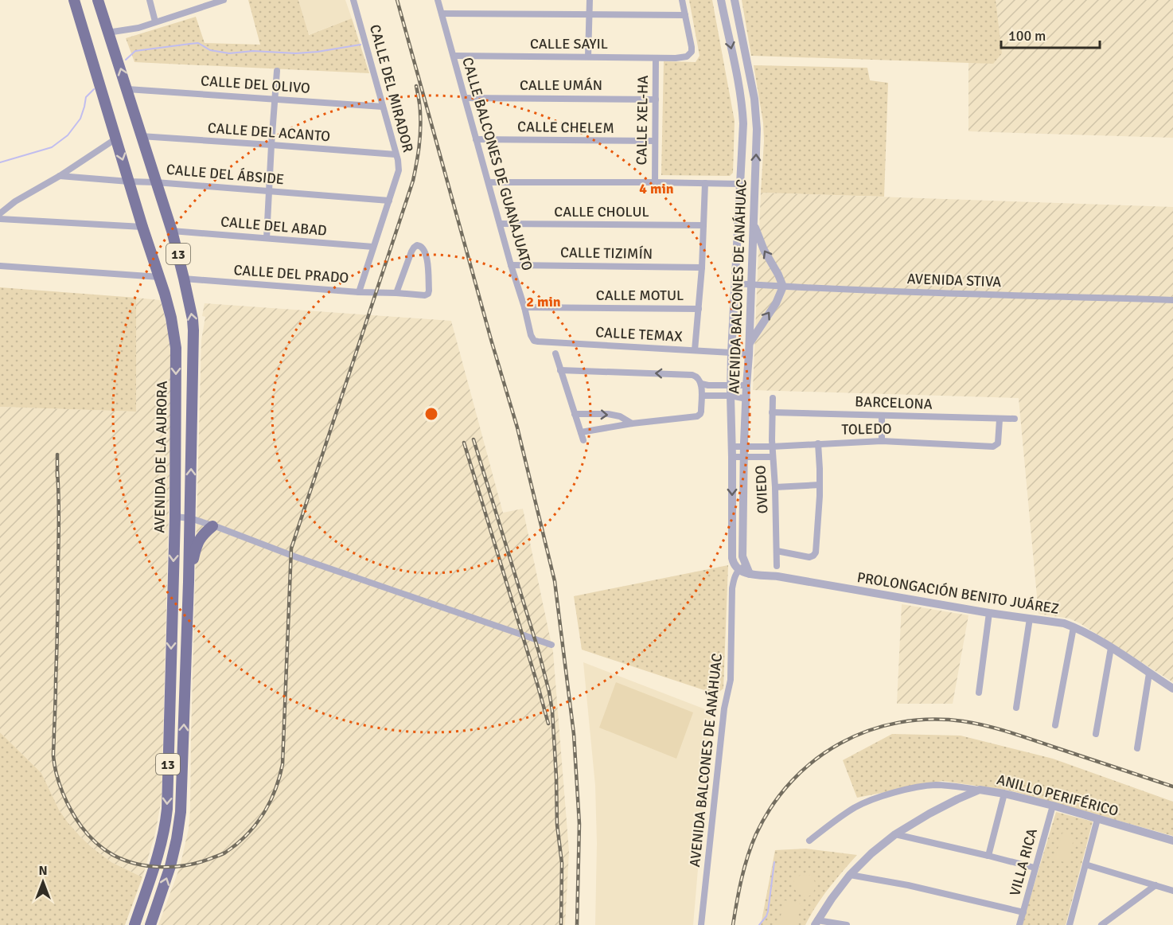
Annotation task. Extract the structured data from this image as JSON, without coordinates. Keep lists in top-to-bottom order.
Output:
{
  "streets": {
    "main road": ["13", "AVENIDA DE LA AURORA"],
    "street": [
      "CALLE SAYIL",
      "CALLE DEL OLIVO",
      "CALLE UMÁN",
      "CALLE DEL MIRADOR",
      "CALLE XEL-HA",
      "CALLE CHELEM",
      "CALLE DEL ACANTO",
      "CALLE BALCONES DE GUANAJUATO",
      "CALLE DEL ÁBSIDE",
      "CALLE CHOLUL",
      "CALLE DEL ABAD",
      "CALLE TIZIMÍN",
      "CALLE DEL PRADO",
      "AVENIDA STIVA",
      "AVENIDA BALCONES DE ANÁHUAC",
      "CALLE MOTUL",
      "CALLE TEMAX",
      "BARCELONA",
      "TOLEDO",
      "OVIEDO",
      "PROLONGACIÓN BENITO JUÁREZ",
      "ANILLO PERIFÉRICO",
      "VILLA RICA"
    ]
  },
  "crossings": [
    ["CALLE SAYIL", "CALLE XEL-HA"],
    ["CALLE SAYIL", "CALLE BALCONES DE GUANAJUATO"],
    ["CALLE DEL OLIVO", "CALLE DEL MIRADOR"],
    ["CALLE DEL OLIVO", "13"],
    ["CALLE UMÁN", "CALLE XEL-HA"],
    ["CALLE UMÁN", "CALLE BALCONES DE GUANAJUATO"],
    ["CALLE DEL MIRADOR", "CALLE DEL ACANTO"],
    ["CALLE DEL MIRADOR", "CALLE DEL ÁBSIDE"],
    ["CALLE DEL MIRADOR", "CALLE DEL ABAD"],
    ["CALLE DEL MIRADOR", "CALLE DEL PRADO"],
    ["CALLE XEL-HA", "CALLE CHELEM"],
    ["CALLE CHELEM", "CALLE BALCONES DE GUANAJUATO"],
    ["CALLE DEL ACANTO", "13"],
    ["CALLE BALCONES DE GUANAJUATO", "CALLE CHOLUL"],
    ["CALLE BALCONES DE GUANAJUATO", "CALLE TIZIMÍN"],
    ["CALLE BALCONES DE GUANAJUATO", "CALLE MOTUL"],
    ["CALLE BALCONES DE GUANAJUATO", "CALLE TEMAX"],
    ["CALLE DEL ÁBSIDE", "13"],
    ["CALLE DEL ÁBSIDE", "AVENIDA DE LA AURORA"],
    ["CALLE DEL ABAD", "13"],
    ["13", "CALLE DEL PRADO"],
    ["AVENIDA STIVA", "AVENIDA BALCONES DE ANÁHUAC"],
    ["AVENIDA BALCONES DE ANÁHUAC", "CALLE TEMAX"],
    ["AVENIDA BALCONES DE ANÁHUAC", "TOLEDO"],
    ["AVENIDA BALCONES DE ANÁHUAC", "PROLONGACIÓN BENITO JUÁREZ"],
    ["BARCELONA", "TOLEDO"],
    ["BARCELONA", "OVIEDO"],
    ["TOLEDO", "OVIEDO"],
    ["ANILLO PERIFÉRICO", "VILLA RICA"]
  ],
  "scale_bar": "100 m",
  "north": "top",
  "rings": ["4 min", "2 min"]
}
